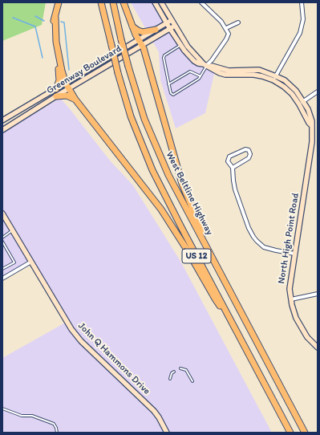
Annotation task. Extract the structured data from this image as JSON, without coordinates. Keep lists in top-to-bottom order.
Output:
{
  "streets": {
    "highway": ["West Beltline Highway", "US 12"],
    "street": ["Greenway Boulevard", "North High Point Road", "John Q Hammons Drive"]
  },
  "crossings": [
    ["Greenway Boulevard", "North High Point Road"]
  ]
}
